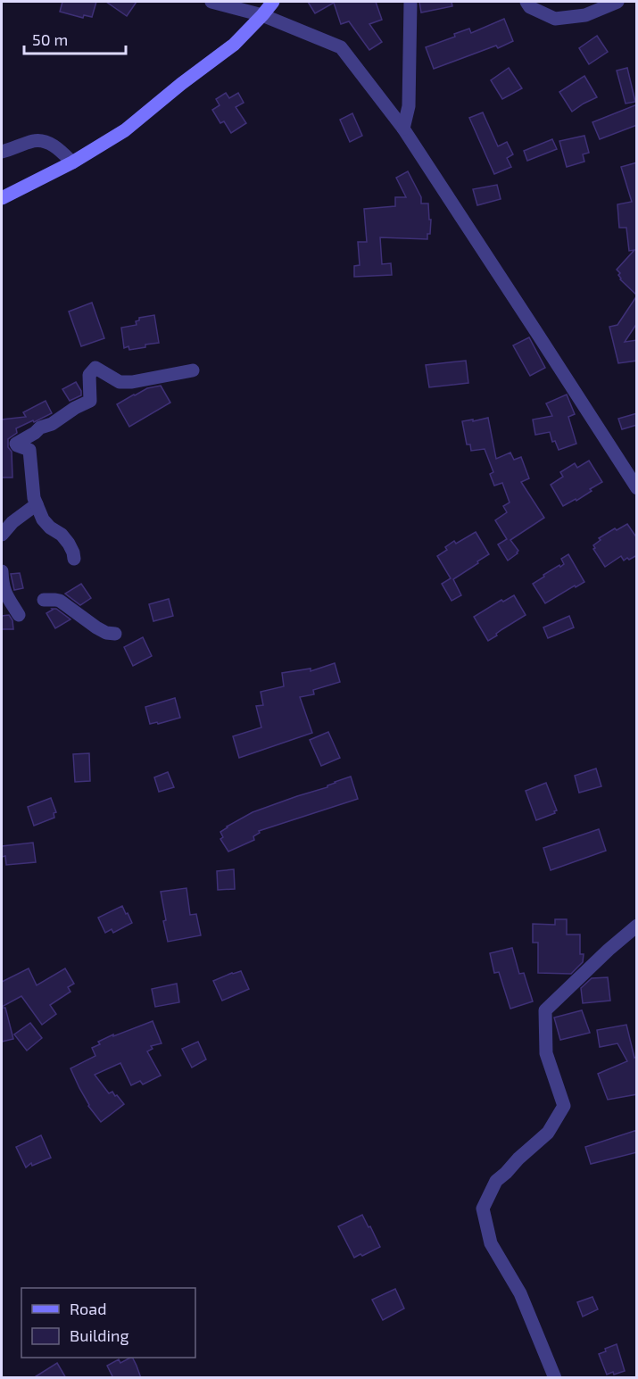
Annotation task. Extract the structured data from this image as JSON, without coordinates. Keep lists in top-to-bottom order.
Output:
{
  "legend": ["Road", "Building"],
  "scale_bar": "50 m"
}
